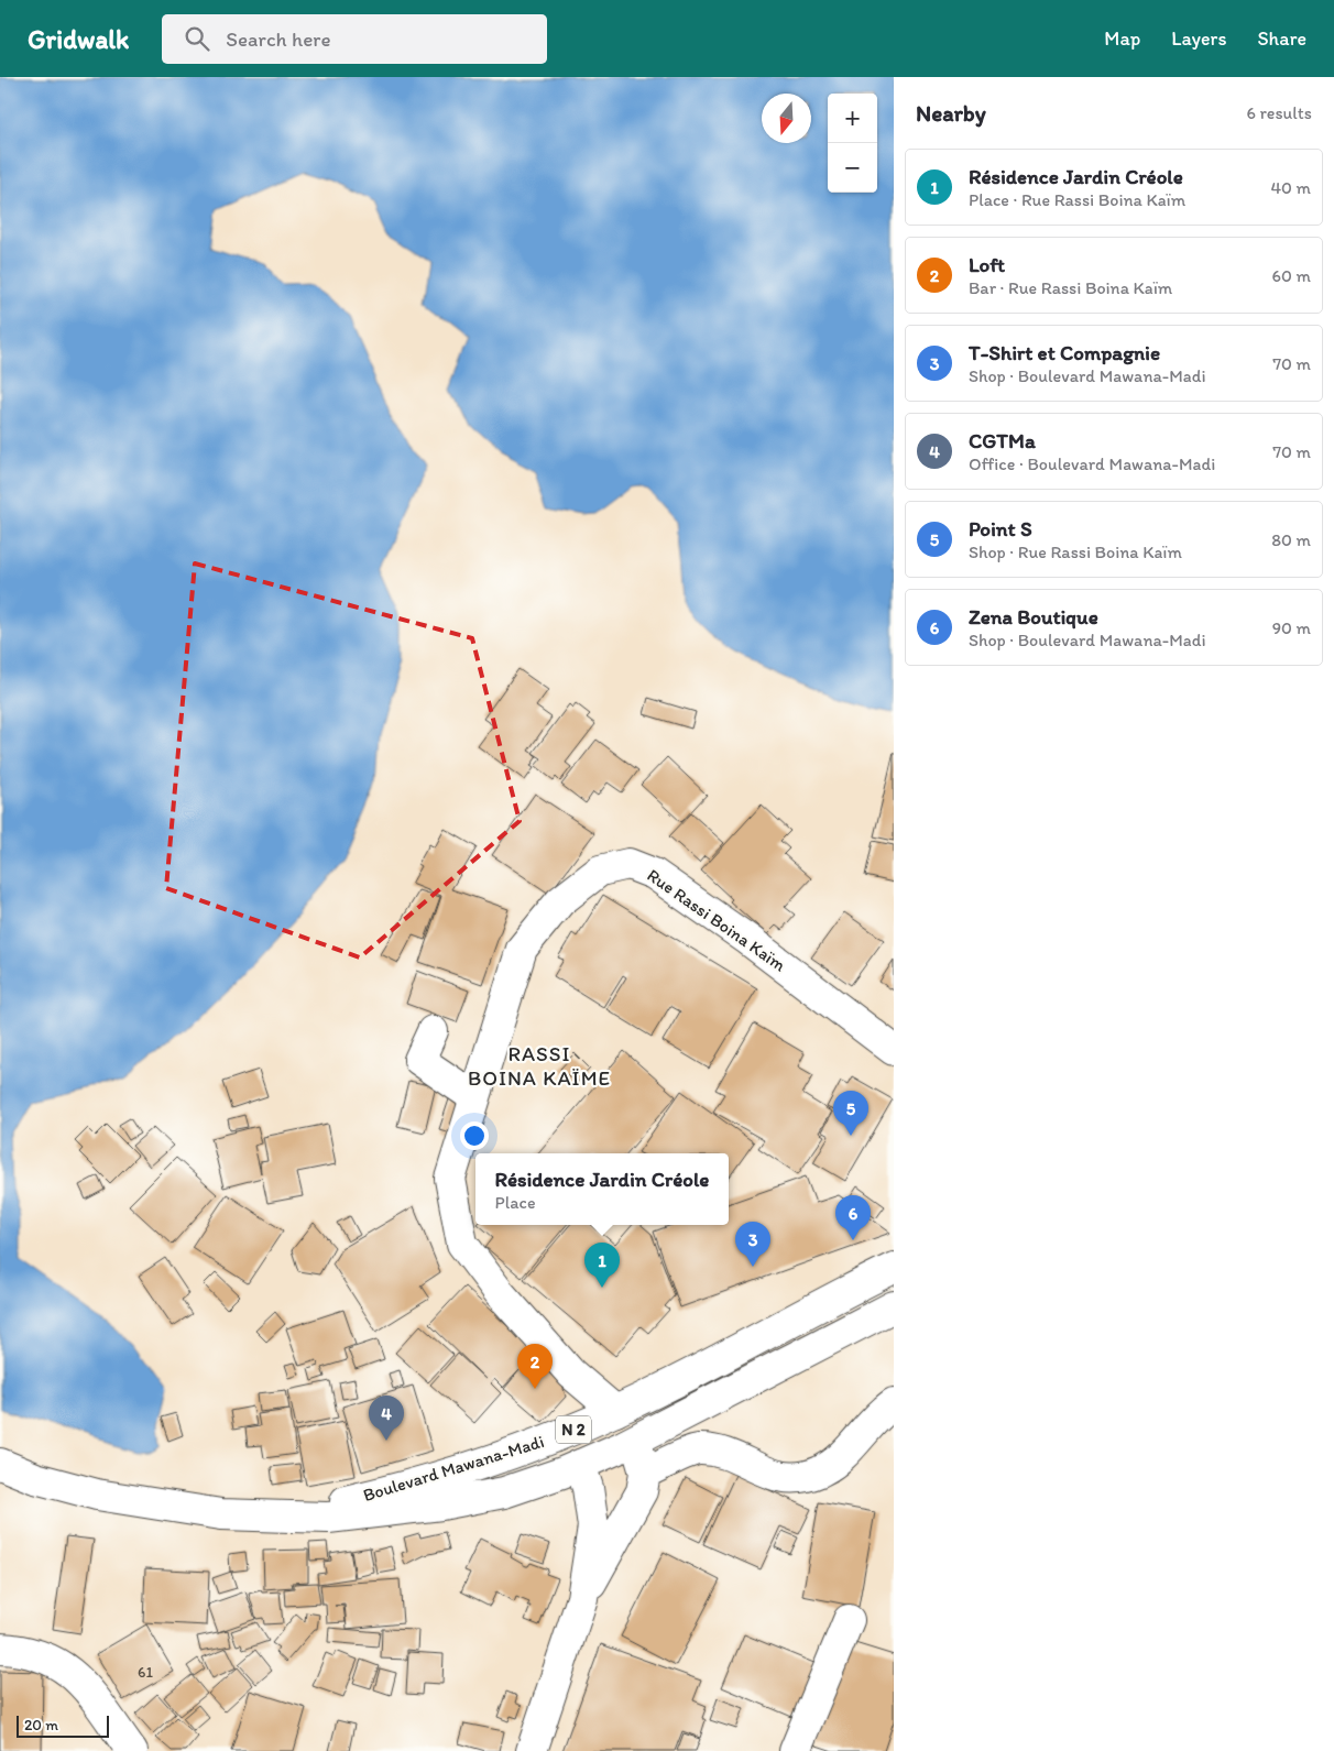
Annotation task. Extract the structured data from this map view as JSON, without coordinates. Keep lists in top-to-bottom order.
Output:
{
  "streets": {
    "street": ["Rue Rassi Boina Kaïm", "N 2", "Boulevard Mawana-Madi"]
  },
  "crossings": [
    ["Rue Rassi Boina Kaïm", "Boulevard Mawana-Madi"]
  ],
  "districts": ["RASSI BOINA KAÏME"],
  "house_numbers": ["61"],
  "scale_bar": "20 m",
  "north": "bottom",
  "page": {
    "header": "Gridwalk",
    "search": "Search here",
    "nav": ["Map", "Layers", "Share"],
    "heading": ["Nearby", "6 results"],
    "map_buttons": ["+", "−"],
    "list": [
      {
        "mark": "1",
        "name": "Résidence Jardin Créole",
        "note": "Place · Rue Rassi Boina Kaïm",
        "value": "40 m"
      },
      {
        "mark": "2",
        "name": "Loft",
        "note": "Bar · Rue Rassi Boina Kaïm",
        "value": "60 m"
      },
      {
        "mark": "3",
        "name": "T-Shirt et Compagnie",
        "note": "Shop · Boulevard Mawana-Madi",
        "value": "70 m"
      },
      {
        "mark": "4",
        "name": "CGTMa",
        "note": "Office · Boulevard Mawana-Madi",
        "value": "70 m"
      },
      {
        "mark": "5",
        "name": "Point S",
        "note": "Shop · Rue Rassi Boina Kaïm",
        "value": "80 m"
      },
      {
        "mark": "6",
        "name": "Zena Boutique",
        "note": "Shop · Boulevard Mawana-Madi",
        "value": "90 m"
      }
    ],
    "pins": [
      "5",
      "6",
      "3",
      "1",
      "2",
      "4"
    ],
    "popup": ["Résidence Jardin Créole", "Place"],
    "scale": "20 m"
  }
}
